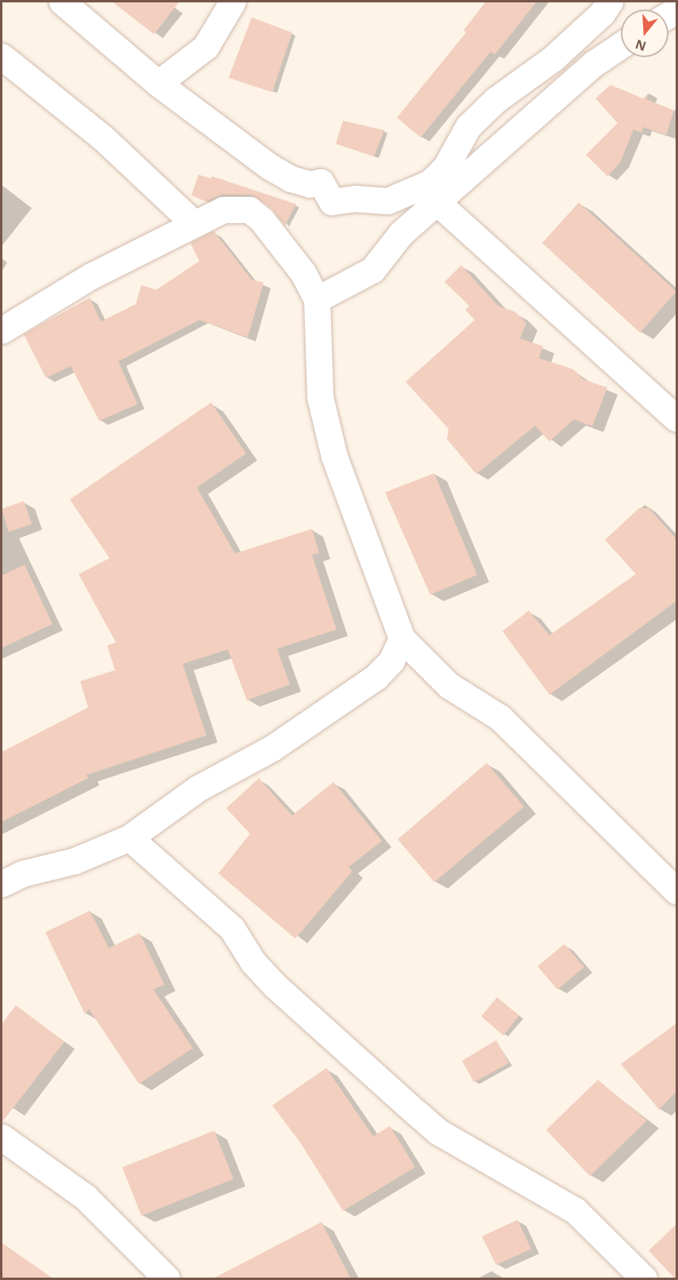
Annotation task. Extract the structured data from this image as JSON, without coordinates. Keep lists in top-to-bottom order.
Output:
{
  "north": "bottom"
}
